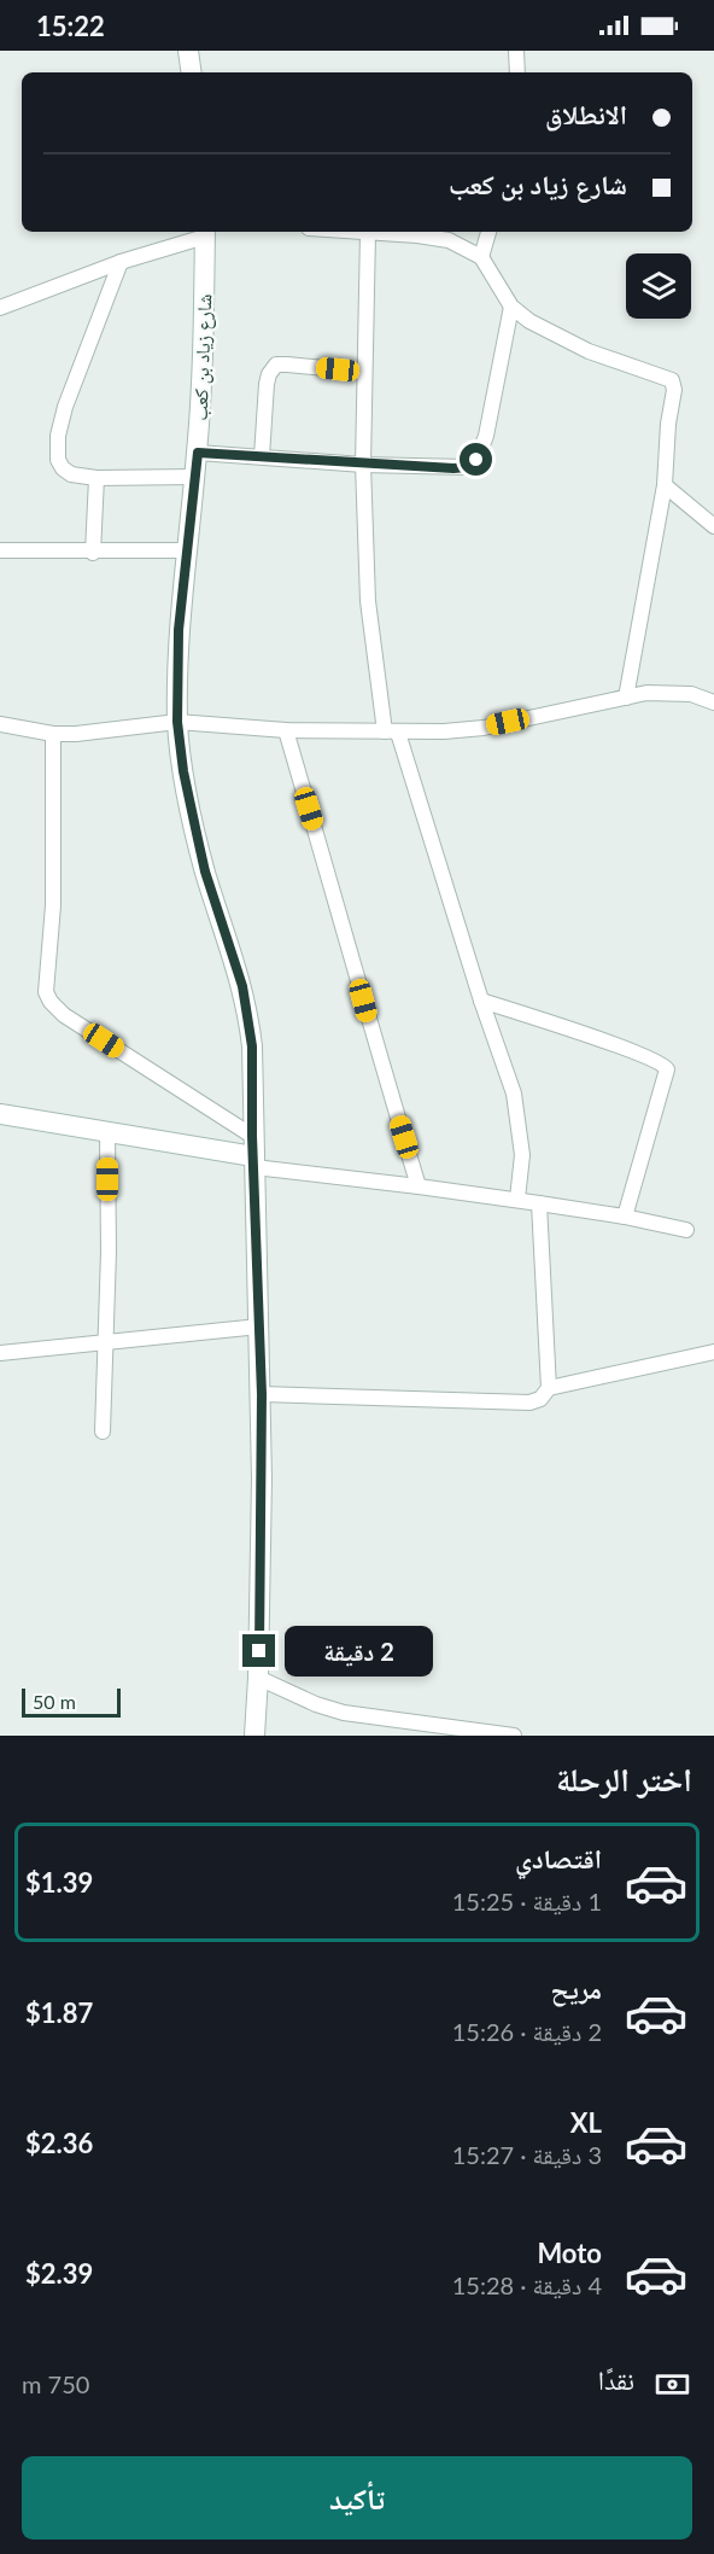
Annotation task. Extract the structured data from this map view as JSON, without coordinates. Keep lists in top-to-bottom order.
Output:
{
  "streets": {
    "street": ["شارع زياد بن كعب"]
  },
  "scale_bar": "50 m",
  "page": {
    "status": "15:22",
    "banner": ["الانطلاق", "شارع زياد بن كعب"],
    "bubble": "2 دقيقة",
    "scale": "50 m",
    "heading": "اختر الرحلة",
    "list": [
      {
        "name": "اقتصادي",
        "note": "1 دقيقة · 15:25",
        "value": "$1.39"
      },
      {
        "name": "مريح",
        "note": "2 دقيقة · 15:26",
        "value": "$1.87"
      },
      {
        "name": "XL",
        "note": "3 دقيقة · 15:27",
        "value": "$2.36"
      },
      {
        "name": "Moto",
        "note": "4 دقيقة · 15:28",
        "value": "$2.39"
      }
    ],
    "pay": ["نقدًا", "750 m"],
    "buttons": "تأكيد"
  }
}
